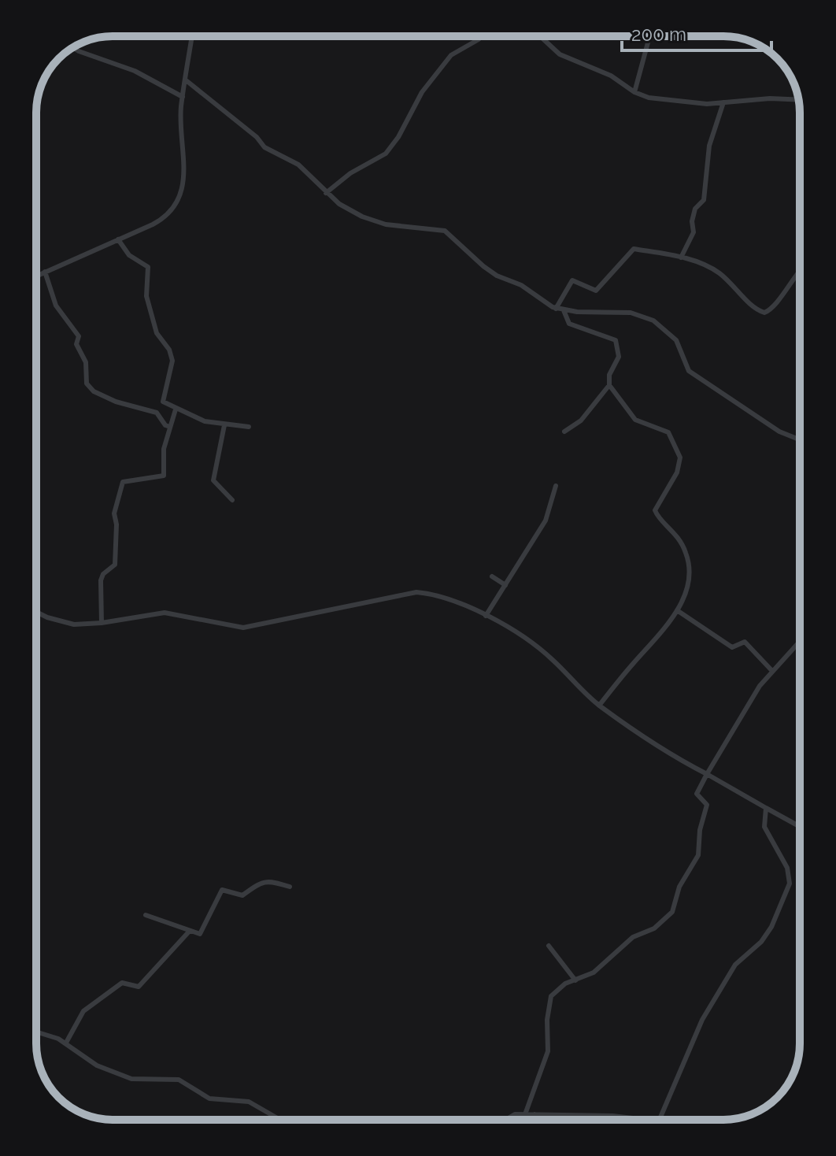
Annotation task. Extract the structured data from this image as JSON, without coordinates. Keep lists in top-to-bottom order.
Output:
{
  "scale_bar": "200 m"
}
